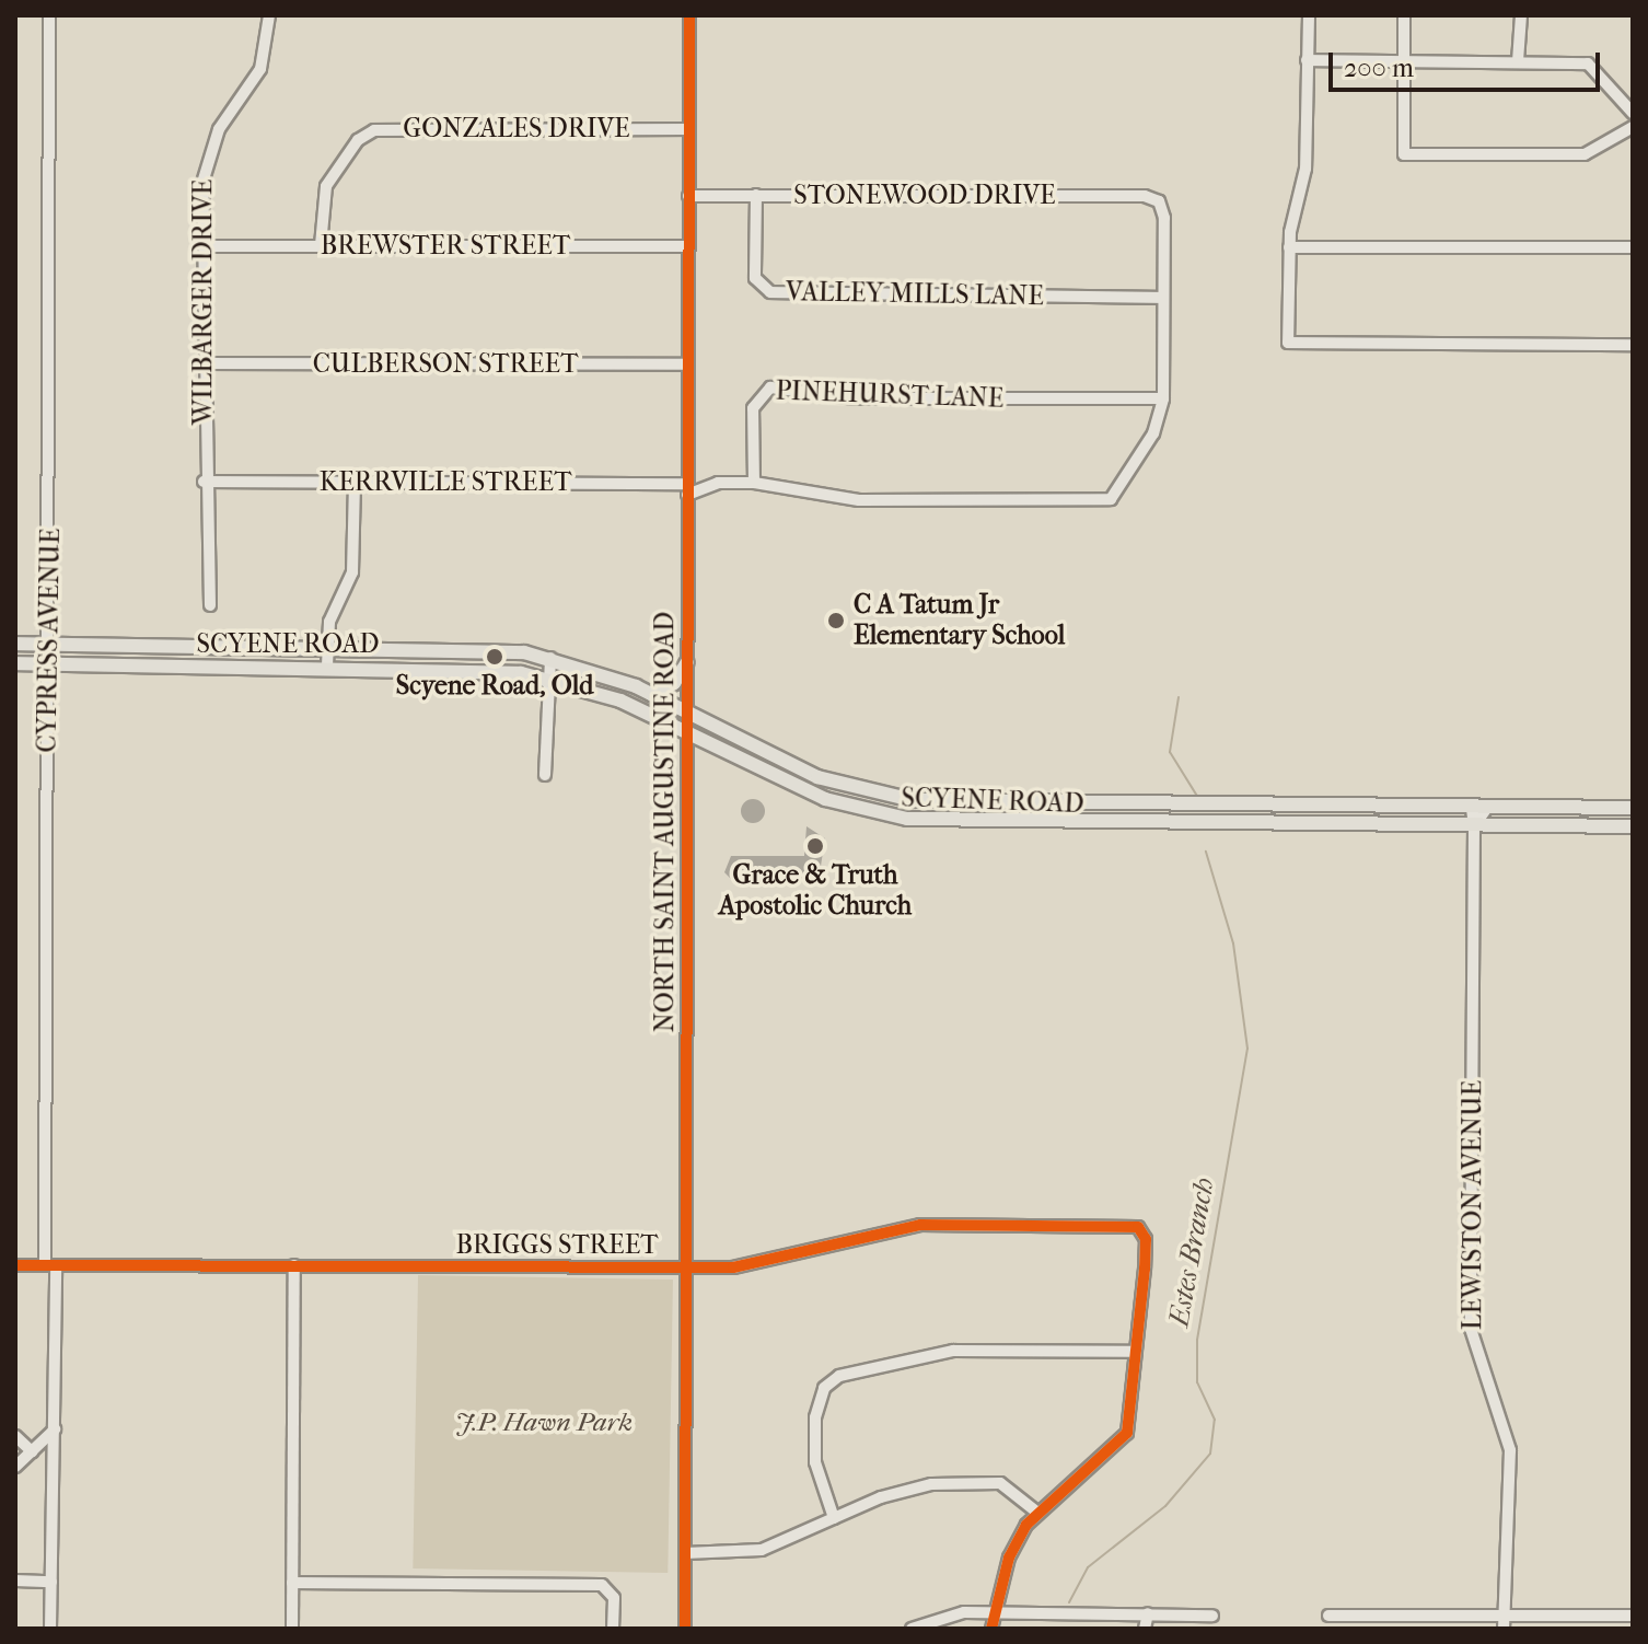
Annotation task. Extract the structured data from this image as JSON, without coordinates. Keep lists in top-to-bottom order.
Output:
{
  "streets": {
    "main road": ["SCYENE ROAD"],
    "street": [
      "GONZALES DRIVE",
      "STONEWOOD DRIVE",
      "BREWSTER STREET",
      "VALLEY MILLS LANE",
      "WILBARGER DRIVE",
      "CULBERSON STREET",
      "PINEHURST LANE",
      "KERRVILLE STREET",
      "CYPRESS AVENUE",
      "NORTH SAINT AUGUSTINE ROAD",
      "LEWISTON AVENUE",
      "BRIGGS STREET"
    ]
  },
  "crossings": [
    ["GONZALES DRIVE", "BREWSTER STREET"],
    ["GONZALES DRIVE", "NORTH SAINT AUGUSTINE ROAD"],
    ["STONEWOOD DRIVE", "VALLEY MILLS LANE"],
    ["STONEWOOD DRIVE", "NORTH SAINT AUGUSTINE ROAD"],
    ["BREWSTER STREET", "WILBARGER DRIVE"],
    ["BREWSTER STREET", "NORTH SAINT AUGUSTINE ROAD"],
    ["WILBARGER DRIVE", "CULBERSON STREET"],
    ["WILBARGER DRIVE", "KERRVILLE STREET"],
    ["CULBERSON STREET", "NORTH SAINT AUGUSTINE ROAD"],
    ["PINEHURST LANE", "KERRVILLE STREET"],
    ["KERRVILLE STREET", "NORTH SAINT AUGUSTINE ROAD"],
    ["CYPRESS AVENUE", "SCYENE ROAD"],
    ["CYPRESS AVENUE", "BRIGGS STREET"],
    ["SCYENE ROAD", "NORTH SAINT AUGUSTINE ROAD"],
    ["SCYENE ROAD", "LEWISTON AVENUE"],
    ["NORTH SAINT AUGUSTINE ROAD", "BRIGGS STREET"]
  ],
  "water": ["Estes Branch"],
  "parks": ["J.P. Hawn Park"],
  "places": ["C A Tatum Jr Elementary School", "Scyene Road, Old", "Grace & Truth Apostolic Church"],
  "scale_bar": "200 m"
}
